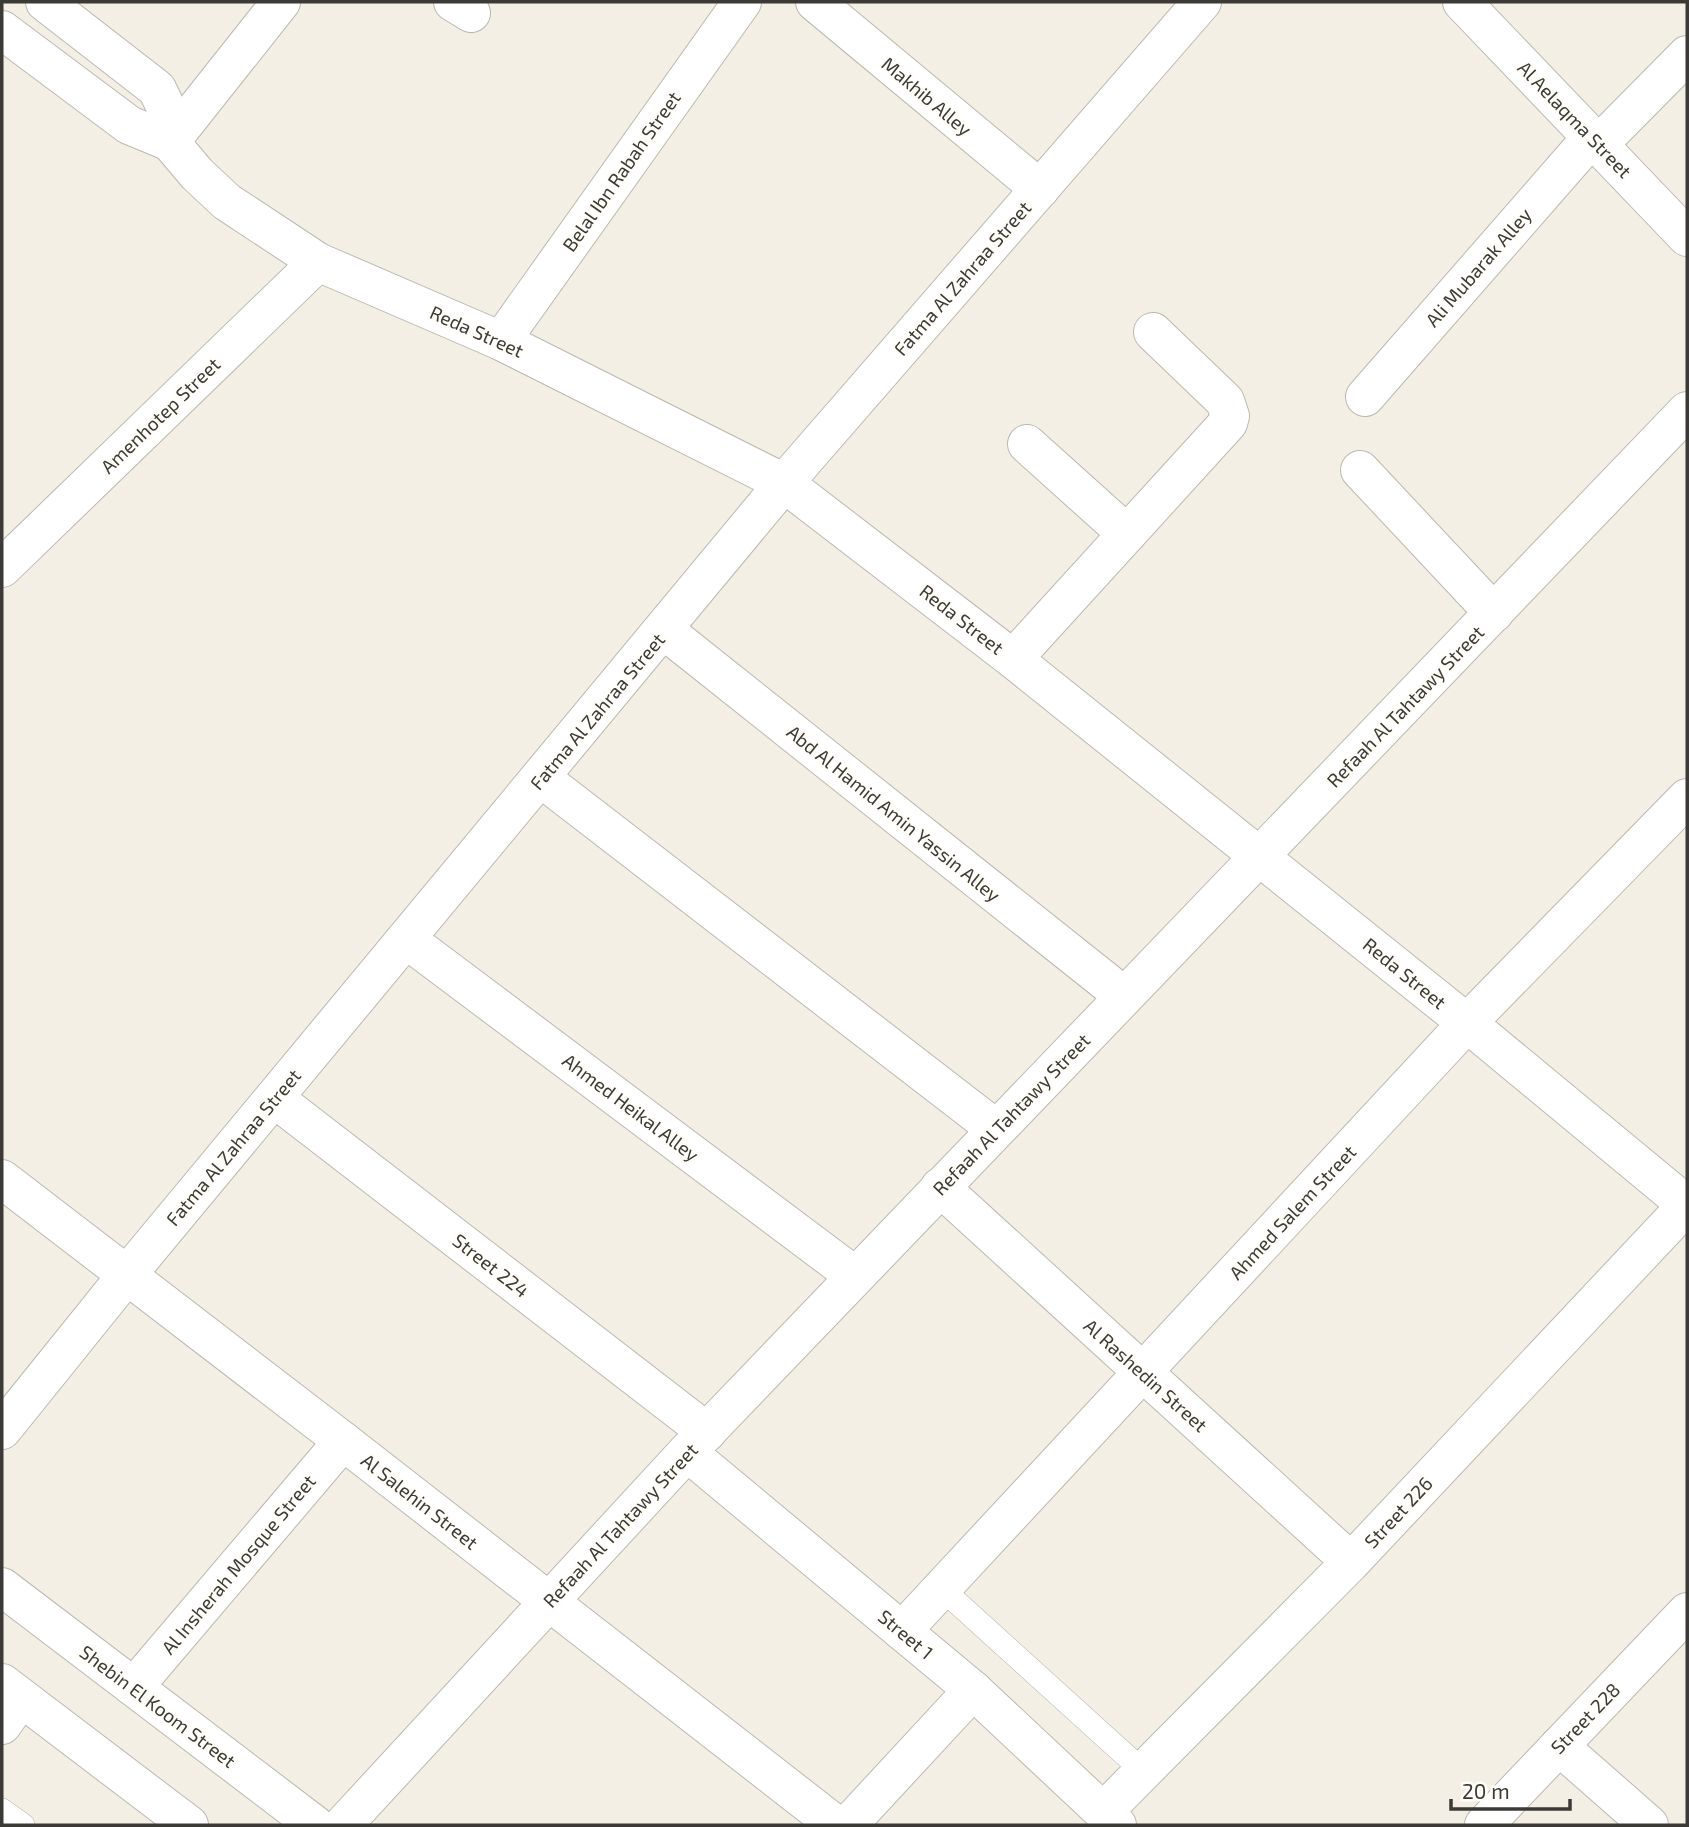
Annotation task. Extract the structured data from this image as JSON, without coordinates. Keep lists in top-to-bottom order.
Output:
{
  "streets": {
    "street": [
      "Makhib Alley",
      "Al Aelaqma Street",
      "Belal Ibn Rabah Street",
      "Ali Mubarak Alley",
      "Fatma Al Zahraa Street",
      "Reda Street",
      "Amenhotep Street",
      "Refaah Al Tahtawy Street",
      "Abd Al Hamid Amin Yassin Alley",
      "Ahmed Heikal Alley",
      "Ahmed Salem Street",
      "Street 224",
      "Al Rashedin Street",
      "Al Salehin Street",
      "Street 226",
      "Al Insherah Mosque Street",
      "Street 1",
      "Shebin El Koom Street",
      "Street 228"
    ]
  },
  "crossings": [
    ["Makhib Alley", "Fatma Al Zahraa Street"],
    ["Al Aelaqma Street", "Ali Mubarak Alley"],
    ["Belal Ibn Rabah Street", "Reda Street"],
    ["Fatma Al Zahraa Street", "Reda Street"],
    ["Fatma Al Zahraa Street", "Abd Al Hamid Amin Yassin Alley"],
    ["Fatma Al Zahraa Street", "Ahmed Heikal Alley"],
    ["Fatma Al Zahraa Street", "Street 224"],
    ["Fatma Al Zahraa Street", "Al Salehin Street"],
    ["Reda Street", "Amenhotep Street"],
    ["Reda Street", "Refaah Al Tahtawy Street"],
    ["Reda Street", "Ahmed Salem Street"],
    ["Reda Street", "Street 226"],
    ["Refaah Al Tahtawy Street", "Abd Al Hamid Amin Yassin Alley"],
    ["Refaah Al Tahtawy Street", "Ahmed Heikal Alley"],
    ["Refaah Al Tahtawy Street", "Street 224"],
    ["Refaah Al Tahtawy Street", "Al Rashedin Street"],
    ["Refaah Al Tahtawy Street", "Al Salehin Street"],
    ["Refaah Al Tahtawy Street", "Street 1"],
    ["Ahmed Salem Street", "Al Rashedin Street"],
    ["Ahmed Salem Street", "Street 1"],
    ["Street 224", "Street 1"],
    ["Al Rashedin Street", "Street 226"],
    ["Al Salehin Street", "Al Insherah Mosque Street"],
    ["Street 226", "Street 1"],
    ["Al Insherah Mosque Street", "Shebin El Koom Street"]
  ],
  "scale_bar": "20 m"
}
